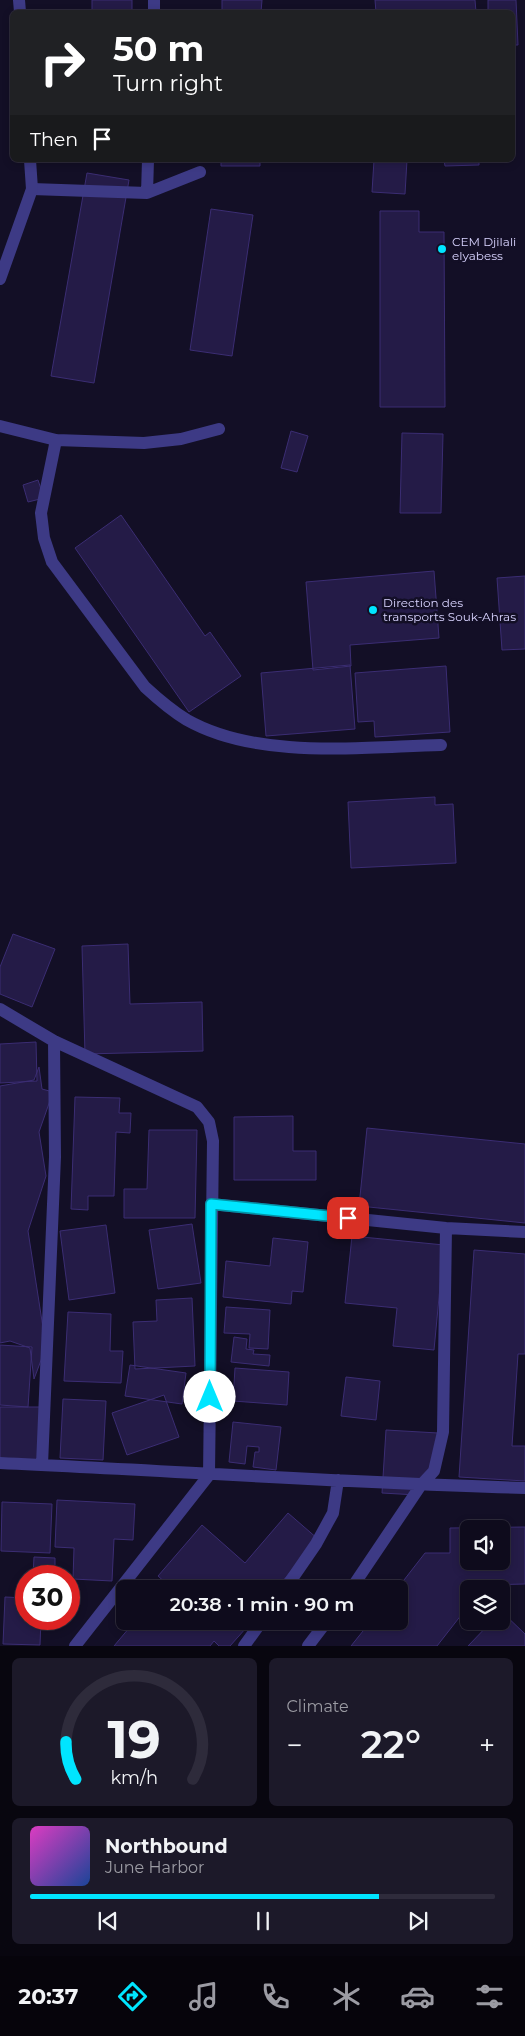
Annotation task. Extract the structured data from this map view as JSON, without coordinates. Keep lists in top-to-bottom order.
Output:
{
  "places": ["CEM Djilali elyabess", "Direction des transports Souk-Ahras"],
  "page": {
    "turn": ["50 m", "Turn right"],
    "then": "Then",
    "limit": "30",
    "trip": "20:38 · 1 min · 90 m",
    "tile": "Climate",
    "heat": ["−", "22°", "+"],
    "song": ["Northbound", "June Harbor"],
    "tabs": "20:37",
    "gauge": ["19", "km/h"]
  }
}
